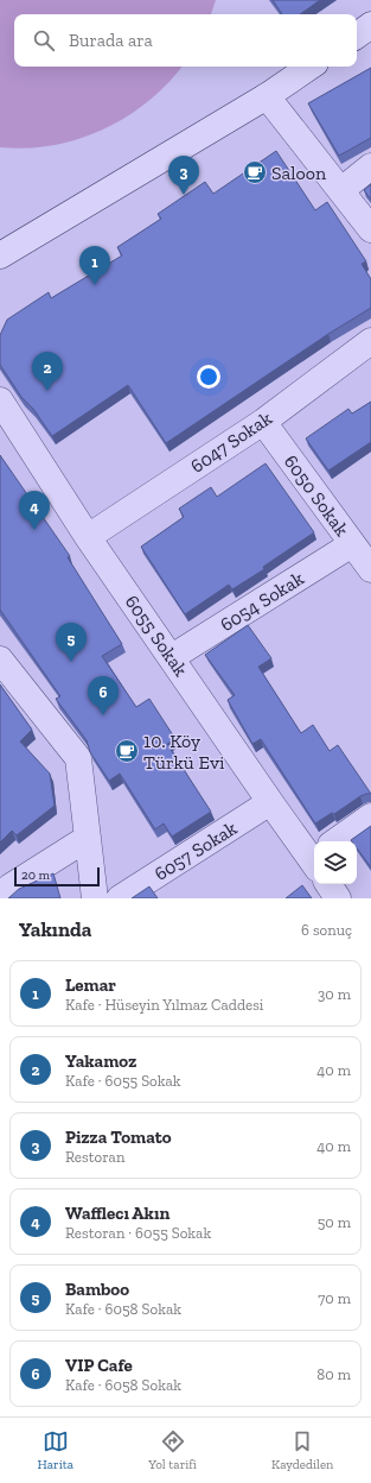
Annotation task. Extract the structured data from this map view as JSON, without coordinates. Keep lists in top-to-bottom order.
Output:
{
  "streets": {
    "street": [
      "6047 Sokak",
      "6050 Sokak",
      "6054 Sokak",
      "6055 Sokak",
      "6057 Sokak"
    ]
  },
  "crossings": [
    ["6047 Sokak", "6050 Sokak"],
    ["6047 Sokak", "6055 Sokak"],
    ["6050 Sokak", "6054 Sokak"],
    ["6054 Sokak", "6055 Sokak"],
    ["6055 Sokak", "6057 Sokak"]
  ],
  "places": {
    "cafe": ["Saloon", "10. Köy Türkü Evi"]
  },
  "scale_bar": "20 m",
  "page": {
    "search": "Burada ara",
    "pins": [
      "3",
      "1",
      "2",
      "4",
      "5",
      "6"
    ],
    "scale": "20 m",
    "heading": ["Yakında", "6 sonuç"],
    "list": [
      {
        "mark": "1",
        "name": "Lemar",
        "note": "Kafe · Hüseyin Yılmaz Caddesi",
        "value": "30 m"
      },
      {
        "mark": "2",
        "name": "Yakamoz",
        "note": "Kafe · 6055 Sokak",
        "value": "40 m"
      },
      {
        "mark": "3",
        "name": "Pizza Tomato",
        "note": "Restoran",
        "value": "40 m"
      },
      {
        "mark": "4",
        "name": "Wafflecı Akın",
        "note": "Restoran · 6055 Sokak",
        "value": "50 m"
      },
      {
        "mark": "5",
        "name": "Bamboo",
        "note": "Kafe · 6058 Sokak",
        "value": "70 m"
      },
      {
        "mark": "6",
        "name": "VIP Cafe",
        "note": "Kafe · 6058 Sokak",
        "value": "80 m"
      }
    ],
    "nav": ["Harita", "Yol tarifi", "Kaydedilen"]
  }
}
